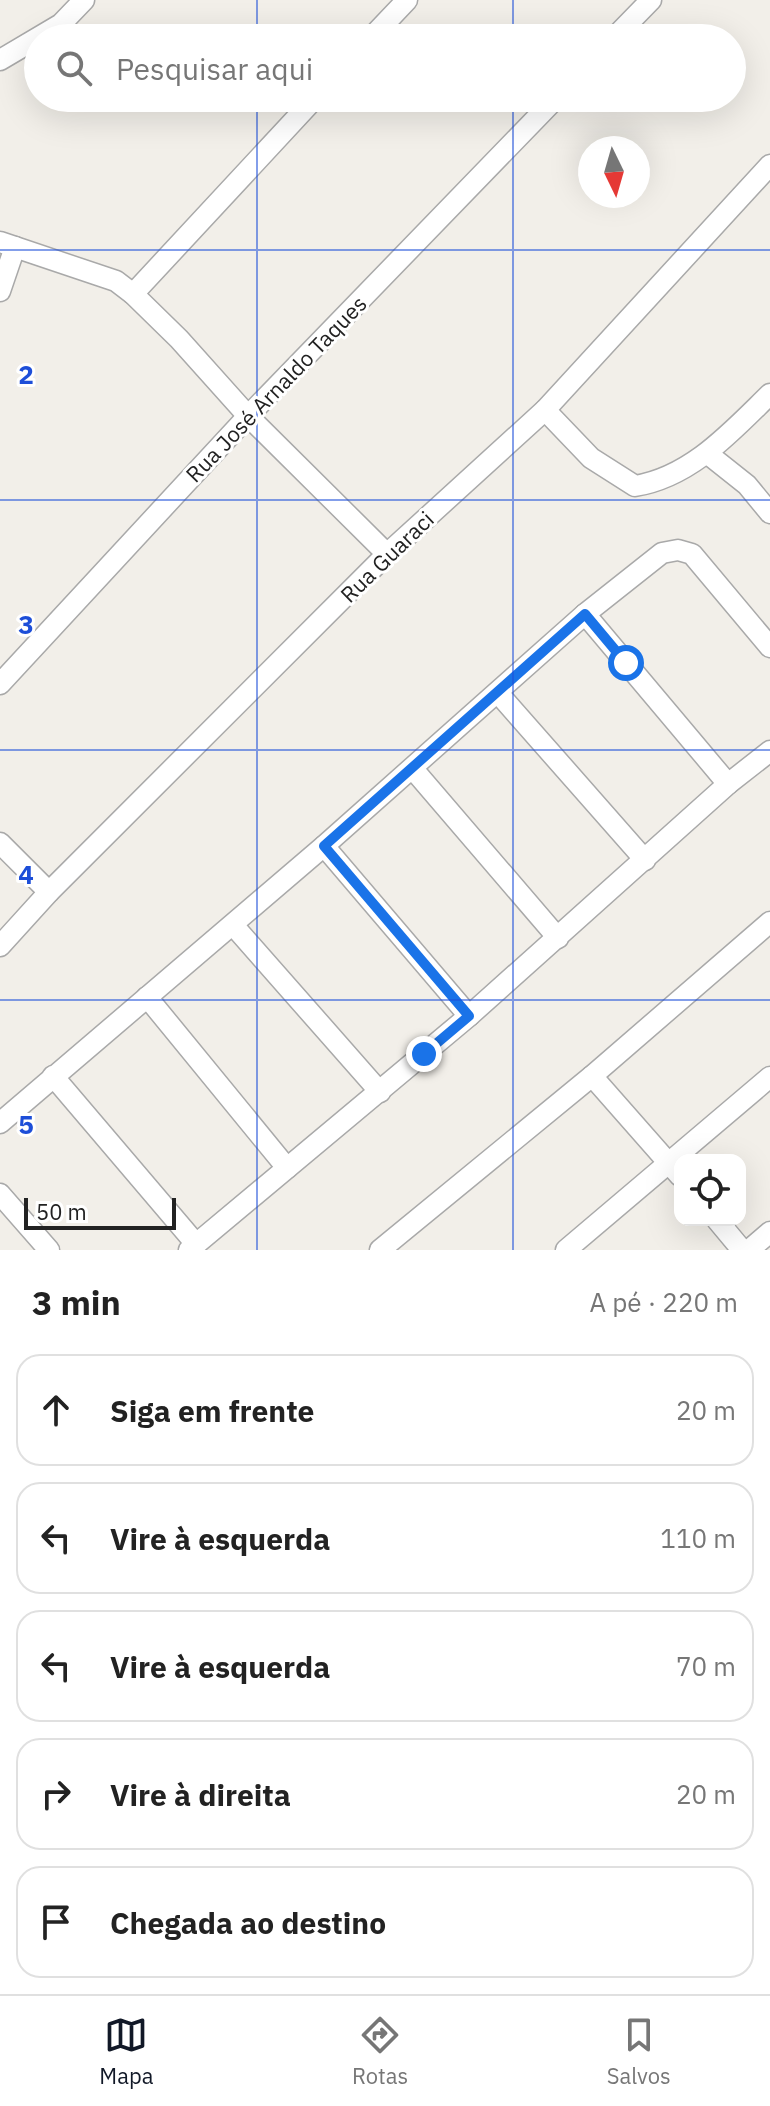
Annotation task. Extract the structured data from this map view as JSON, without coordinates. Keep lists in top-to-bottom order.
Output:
{
  "streets": {
    "street": ["Rua José Arnaldo Taques", "Rua Guaraci"]
  },
  "scale_bar": "50 m",
  "north": "bottom",
  "page": {
    "search": "Pesquisar aqui",
    "scale": "50 m",
    "heading": ["3 min", "A pé · 220 m"],
    "list": [
      ["Siga em frente", "20 m"],
      ["Vire à esquerda", "110 m"],
      ["Vire à esquerda", "70 m"],
      ["Vire à direita", "20 m"],
      "Chegada ao destino"
    ],
    "nav": ["Mapa", "Rotas", "Salvos"]
  },
  "grid": {
    "rows": [
      "2",
      "3",
      "4",
      "5"
    ]
  }
}
